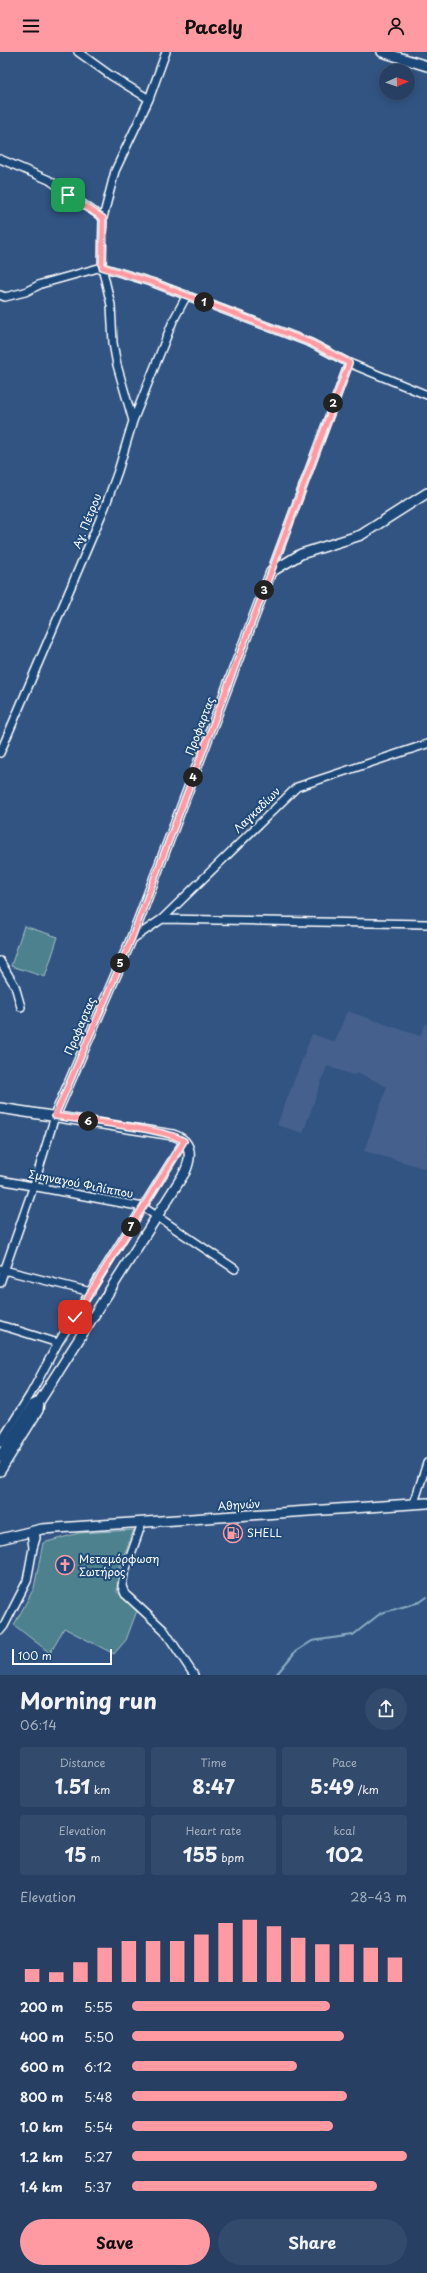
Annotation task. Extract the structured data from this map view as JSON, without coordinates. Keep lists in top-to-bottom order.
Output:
{
  "streets": {
    "street": [
      "Αγ. Πέτρου",
      "Προφαρτας",
      "Λαγκαδίων",
      "Σμηναγού Φιλίππου",
      "Αθηνών"
    ]
  },
  "crossings": [
    ["Προφαρτας", "Λαγκαδίων"]
  ],
  "places": {
    "fuel station": ["SHELL"],
    "church": ["Μεταμόρφωση Σωτήρος"]
  },
  "scale_bar": "100 m",
  "north": "right",
  "page": {
    "header": "Pacely",
    "pins": [
      "1",
      "2",
      "3",
      "4",
      "5",
      "6",
      "7"
    ],
    "scale": "100 m",
    "heading": ["Morning run", "06:14"],
    "stats": [
      ["Distance", "1.51 km"],
      ["Time", "8:47"],
      ["Pace", "5:49 /km"],
      ["Elevation", "15 m"],
      ["Heart rate", "155 bpm"],
      ["kcal", "102"]
    ],
    "chart": ["Elevation", "28–43 m"],
    "list": [
      {
        "name": "200 m",
        "note": "5:55"
      },
      {
        "name": "400 m",
        "note": "5:50"
      },
      {
        "name": "600 m",
        "note": "6:12"
      },
      {
        "name": "800 m",
        "note": "5:48"
      },
      {
        "name": "1.0 km",
        "note": "5:54"
      },
      {
        "name": "1.2 km",
        "note": "5:27"
      },
      {
        "name": "1.4 km",
        "note": "5:37"
      }
    ],
    "buttons": ["Save", "Share"]
  }
}
